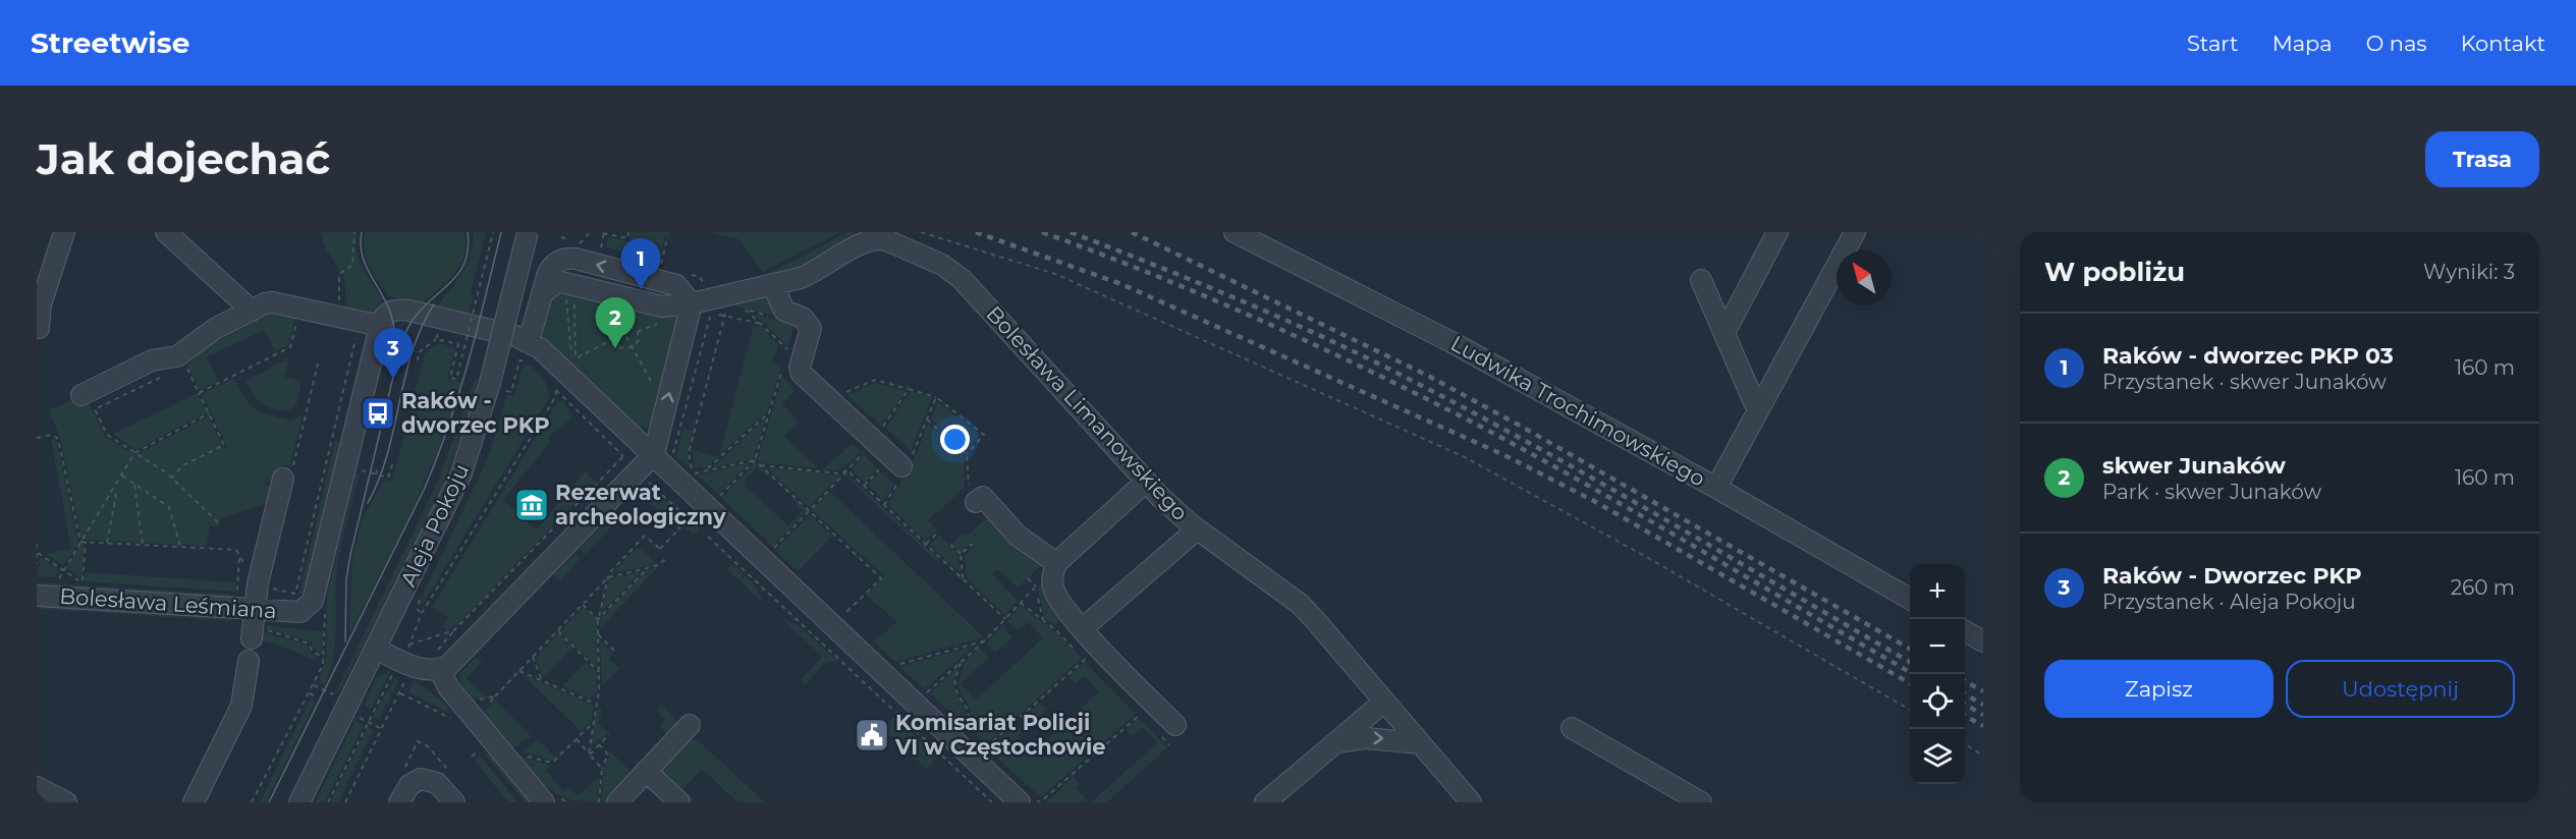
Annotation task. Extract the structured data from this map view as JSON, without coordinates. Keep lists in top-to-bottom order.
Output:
{
  "streets": {
    "street": [
      "Ludwika Trochimowskiego",
      "Bolesława Limanowskiego",
      "Aleja Pokoju",
      "Bolesława Leśmiana"
    ]
  },
  "places": {
    "bus stop": ["Raków - dworzec PKP"],
    "museum": ["Rezerwat archeologiczny"],
    "public building": ["Komisariat Policji VI w Częstochowie"]
  },
  "north": "top left",
  "page": {
    "header": "Streetwise",
    "nav": [
      "Start",
      "Mapa",
      "O nas",
      "Kontakt"
    ],
    "buttons": [
      "Trasa",
      ["Zapisz", "Udostępnij"]
    ],
    "title": "Jak dojechać",
    "heading": ["W pobliżu", "Wyniki: 3"],
    "pins": ["1", "2", "3"],
    "list": [
      {
        "mark": "1",
        "name": "Raków - dworzec PKP 03",
        "note": "Przystanek · skwer Junaków",
        "value": "160 m"
      },
      {
        "mark": "2",
        "name": "skwer Junaków",
        "note": "Park · skwer Junaków",
        "value": "160 m"
      },
      {
        "mark": "3",
        "name": "Raków - Dworzec PKP",
        "note": "Przystanek · Aleja Pokoju",
        "value": "260 m"
      }
    ],
    "map_buttons": ["+", "−"]
  }
}
